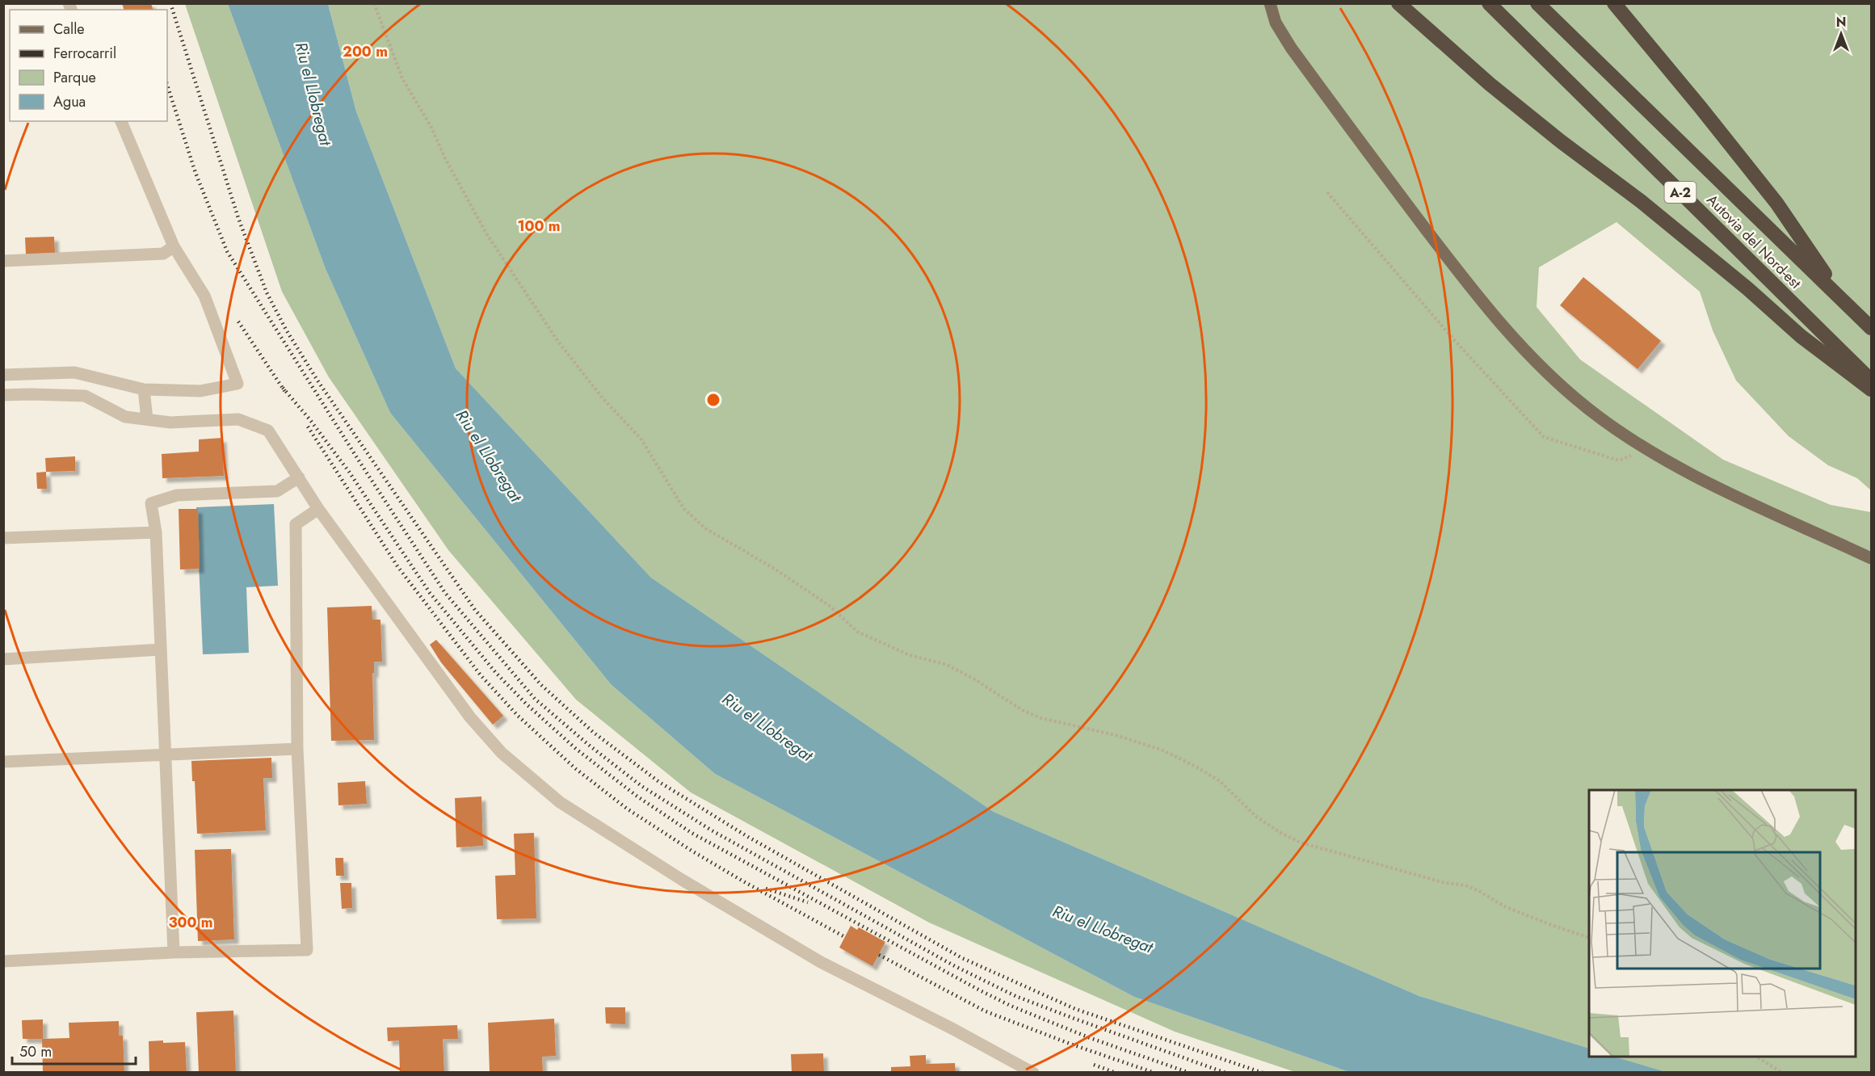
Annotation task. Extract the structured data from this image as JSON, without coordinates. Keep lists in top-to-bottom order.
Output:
{
  "streets": {
    "highway": ["A-2", "Autovia del Nord-est"]
  },
  "water": ["Riu el Llobregat"],
  "legend": [
    "Calle",
    "Ferrocarril",
    "Parque",
    "Agua"
  ],
  "scale_bar": "50 m",
  "north": "top",
  "rings": ["200 m", "100 m", "300 m"]
}
